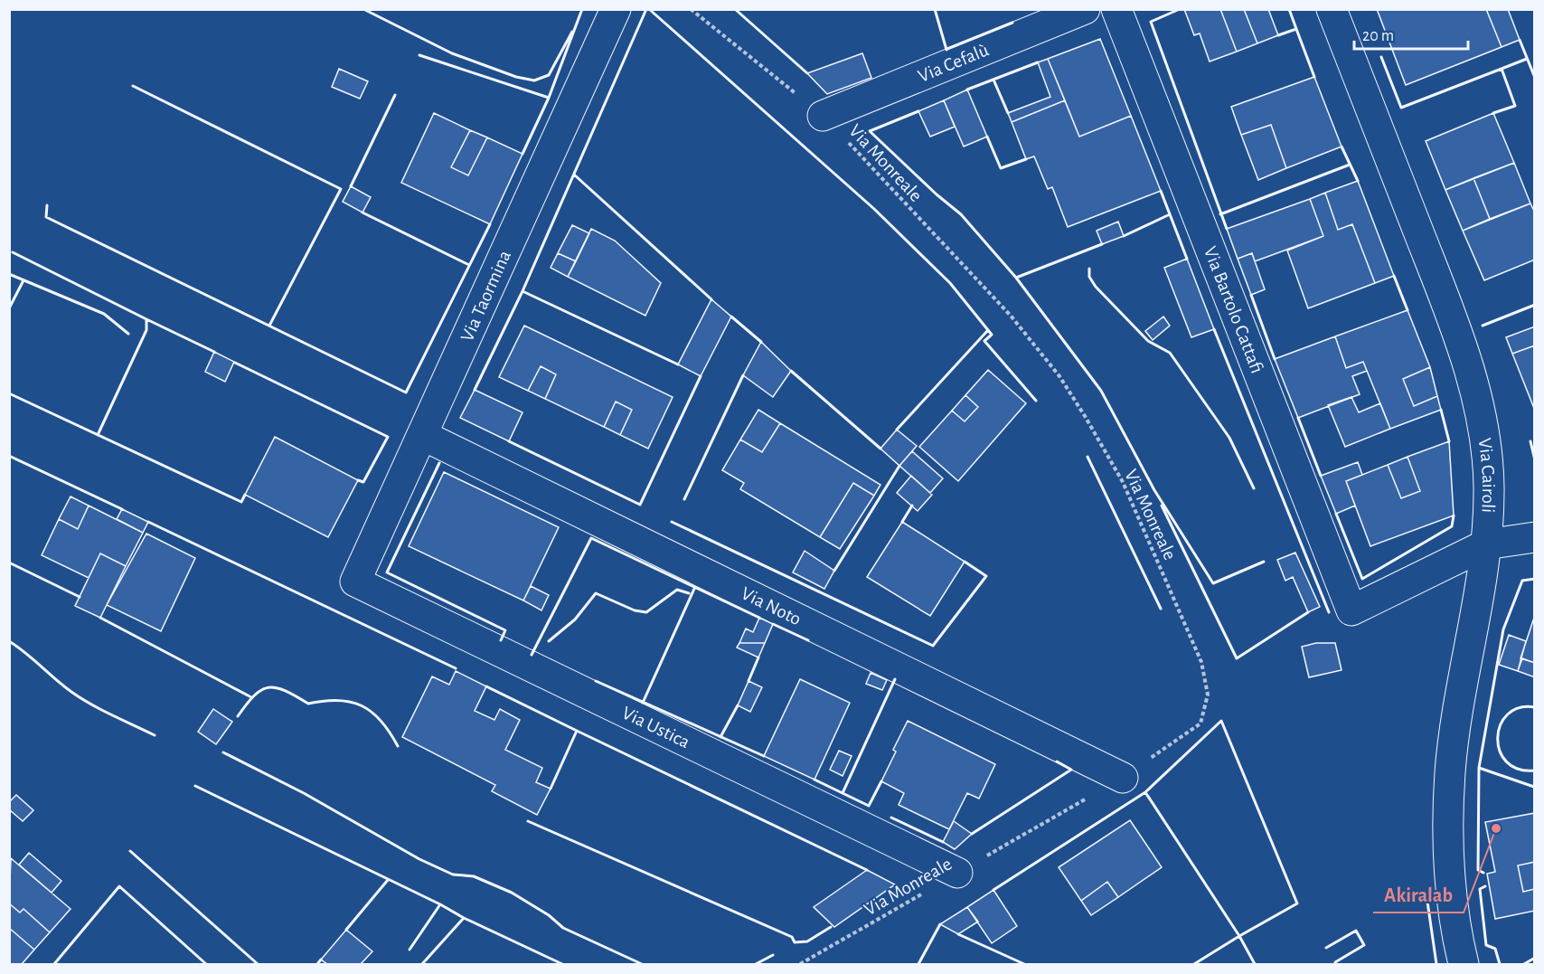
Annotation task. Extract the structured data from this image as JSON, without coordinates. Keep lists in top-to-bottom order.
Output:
{
  "streets": {
    "street": [
      "Via Cefalù",
      "Via Taormina",
      "Via Bartolo Cattafi",
      "Via Cairoli",
      "Via Noto",
      "Via Ustica"
    ],
    "path": ["Via Monreale"]
  },
  "crossings": [
    ["Via Cefalù", "Via Monreale"],
    ["Via Monreale", "Via Noto"],
    ["Via Monreale", "Via Ustica"],
    ["Via Taormina", "Via Noto"],
    ["Via Taormina", "Via Ustica"],
    ["Via Bartolo Cattafi", "Via Cairoli"]
  ],
  "places": ["Akiralab"],
  "scale_bar": "20 m"
}
